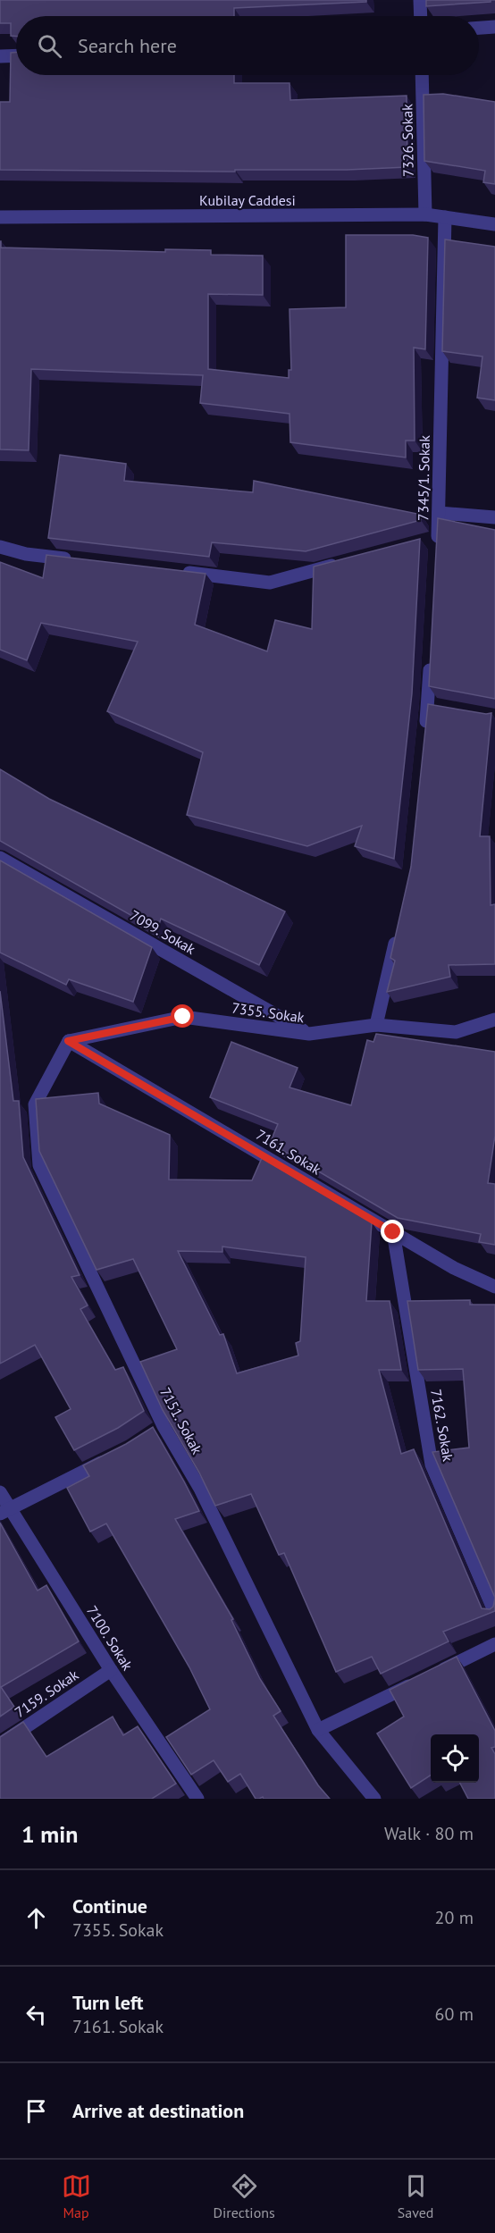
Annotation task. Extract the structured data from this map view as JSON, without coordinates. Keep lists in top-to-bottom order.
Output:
{
  "streets": {
    "street": [
      "7326. Sokak",
      "Kubilay Caddesi",
      "7345/1. Sokak",
      "7099. Sokak",
      "7355. Sokak",
      "7161. Sokak",
      "7151. Sokak",
      "7162. Sokak",
      "7100. Sokak",
      "7159. Sokak"
    ]
  },
  "crossings": [
    ["7326. Sokak", "Kubilay Caddesi"],
    ["Kubilay Caddesi", "7345/1. Sokak"],
    ["7099. Sokak", "7355. Sokak"],
    ["7355. Sokak", "7161. Sokak"],
    ["7355. Sokak", "7151. Sokak"],
    ["7161. Sokak", "7151. Sokak"],
    ["7161. Sokak", "7162. Sokak"],
    ["7100. Sokak", "7159. Sokak"]
  ],
  "page": {
    "search": "Search here",
    "heading": ["1 min", "Walk · 80 m"],
    "list": [
      ["Continue", "7355. Sokak", "20 m"],
      ["Turn left", "7161. Sokak", "60 m"],
      "Arrive at destination"
    ],
    "nav": ["Map", "Directions", "Saved"]
  }
}
